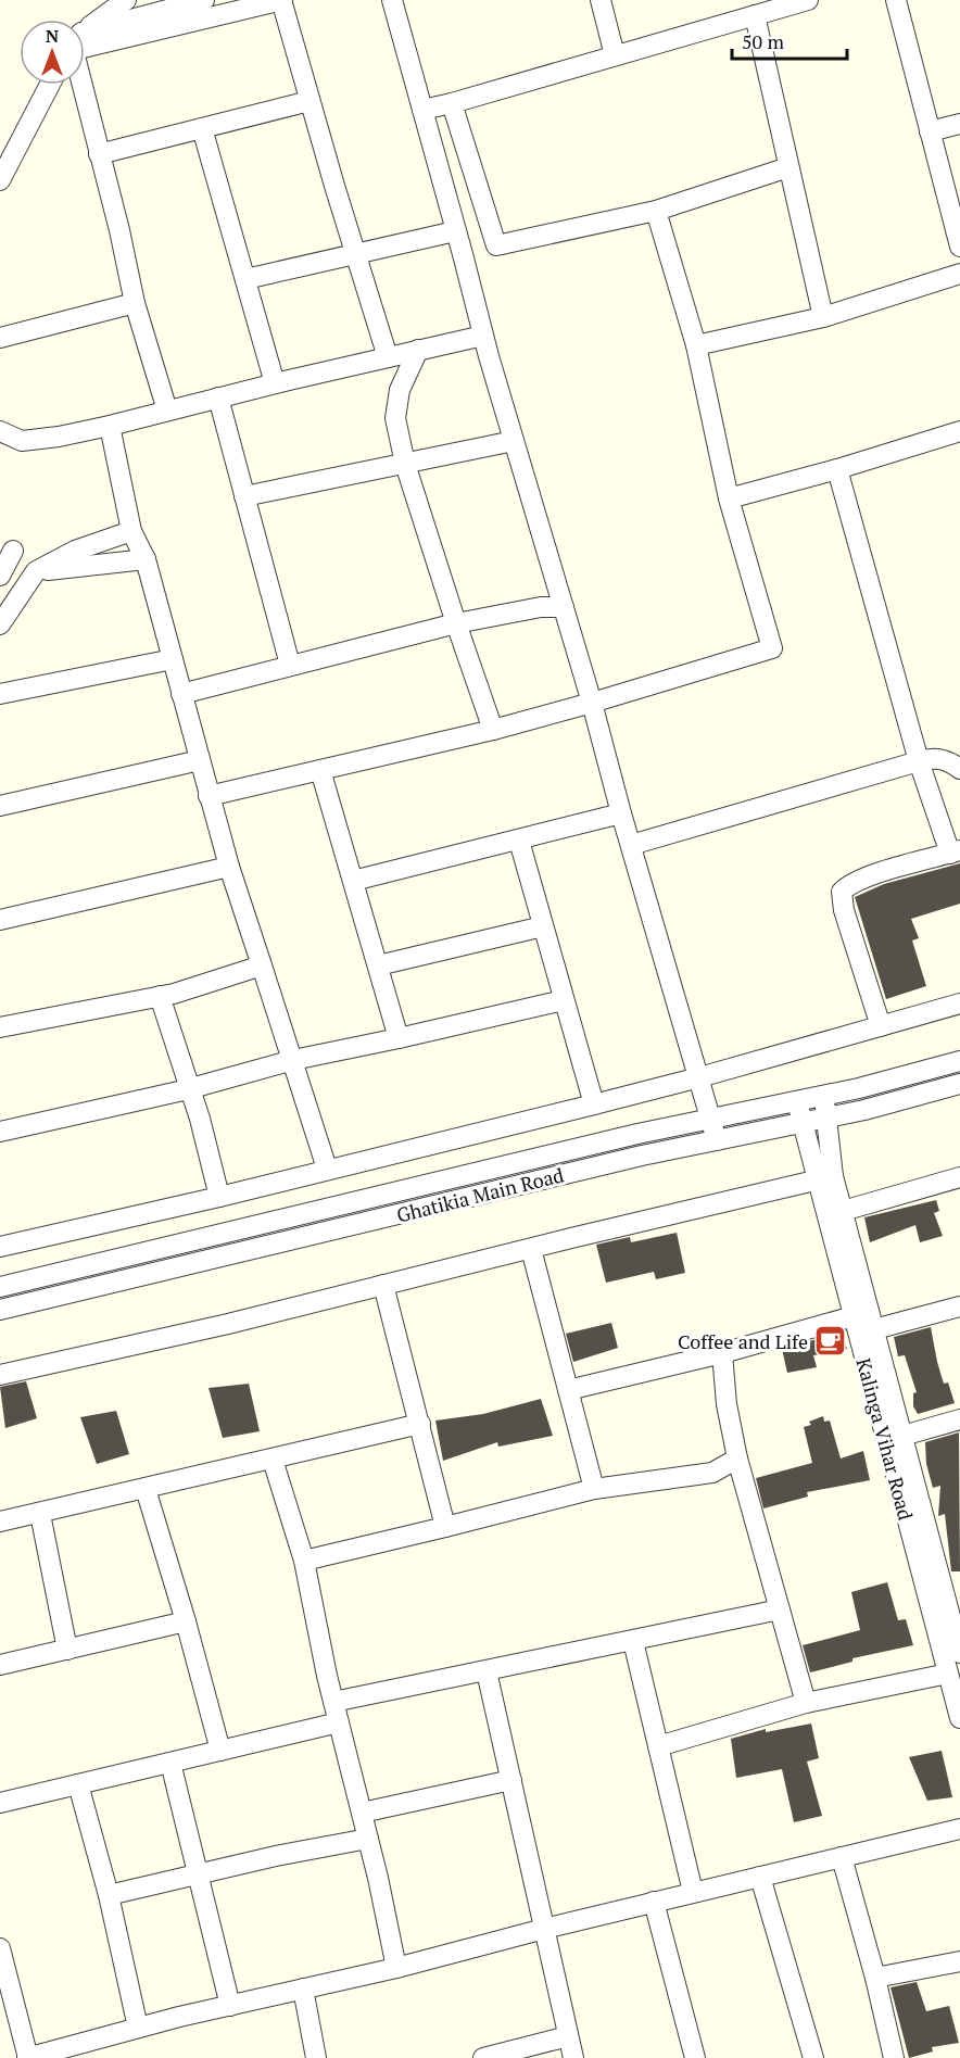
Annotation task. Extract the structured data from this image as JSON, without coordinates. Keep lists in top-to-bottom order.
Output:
{
  "streets": {
    "street": ["Ghatikia Main Road", "Kalinga Vihar Road"]
  },
  "crossings": [
    ["Ghatikia Main Road", "Kalinga Vihar Road"]
  ],
  "places": {
    "cafe": ["Coffee and Life"]
  },
  "scale_bar": "50 m",
  "north": "top"
}
